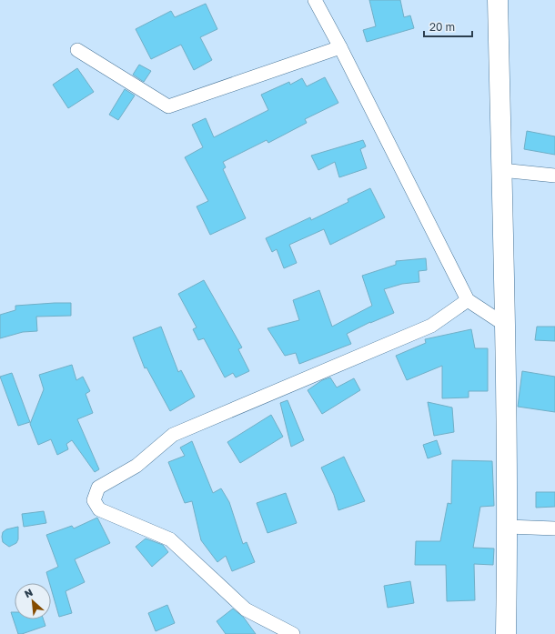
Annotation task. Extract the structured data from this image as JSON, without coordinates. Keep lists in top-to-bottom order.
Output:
{
  "scale_bar": "20 m",
  "north": "top left"
}
